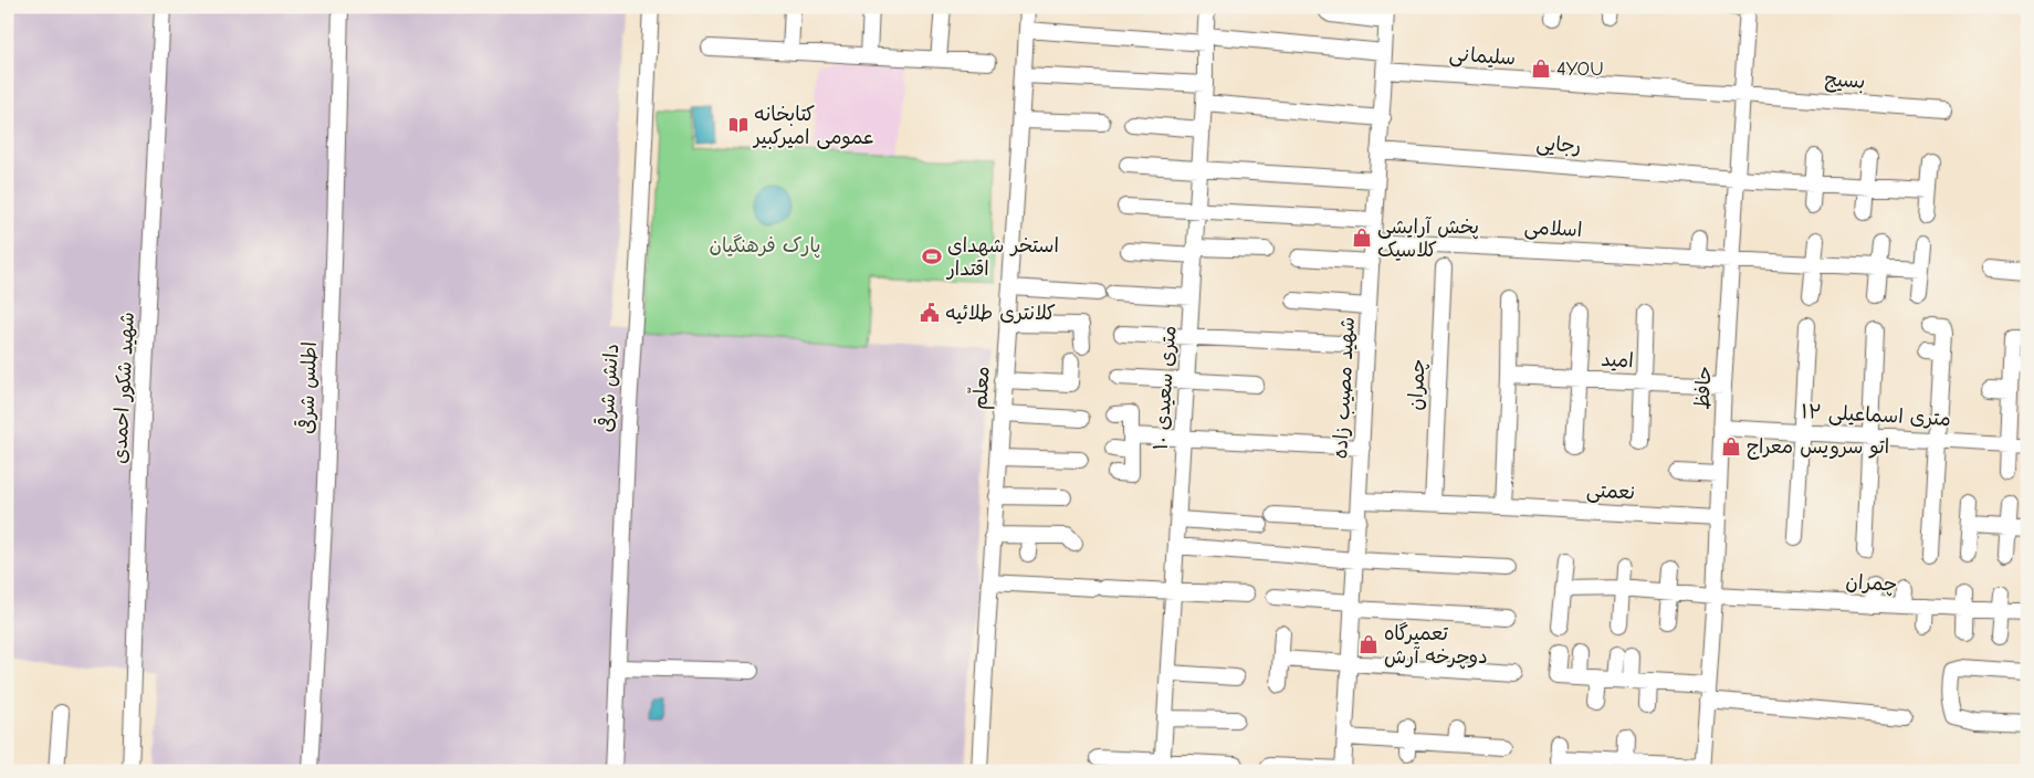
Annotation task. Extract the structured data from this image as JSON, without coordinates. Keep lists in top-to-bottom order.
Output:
{
  "streets": {
    "street": [
      "سلیمانی",
      "بسیج",
      "رجایی",
      "اسلامی",
      "امید",
      "چمران",
      "شهید شکور احمدی",
      "اطلس شرقی",
      "دانش شرقی",
      "معلّم",
      "۱۰ متری سعیدی",
      "شهید مصیب زاده",
      "حافظ",
      "۱۲ متری اسماعیلی",
      "نعمتی"
    ]
  },
  "crossings": [
    ["سلیمانی", "بسیج"],
    ["سلیمانی", "شهید مصیب زاده"],
    ["سلیمانی", "حافظ"],
    ["بسیج", "حافظ"],
    ["رجایی", "شهید مصیب زاده"],
    ["رجایی", "حافظ"],
    ["اسلامی", "شهید مصیب زاده"],
    ["اسلامی", "حافظ"],
    ["امید", "حافظ"],
    ["چمران", "حافظ"],
    ["چمران", "نعمتی"],
    ["شهید مصیب زاده", "نعمتی"],
    ["حافظ", "۱۲ متری اسماعیلی"],
    ["حافظ", "نعمتی"]
  ],
  "parks": ["پارک فرهنگیان"],
  "places": {
    "shop": [
      "4YOU",
      "پخش آرایشی کلاسیک",
      "اتو سرویس معراج",
      "تعمیرگاه دوچرخه آرش"
    ],
    "library": ["کتابخانه عمومی امیرکبیر"],
    "sports": ["استخر شهدای اقتدار"],
    "public building": ["کلانتری طلائیه"]
  }
}
